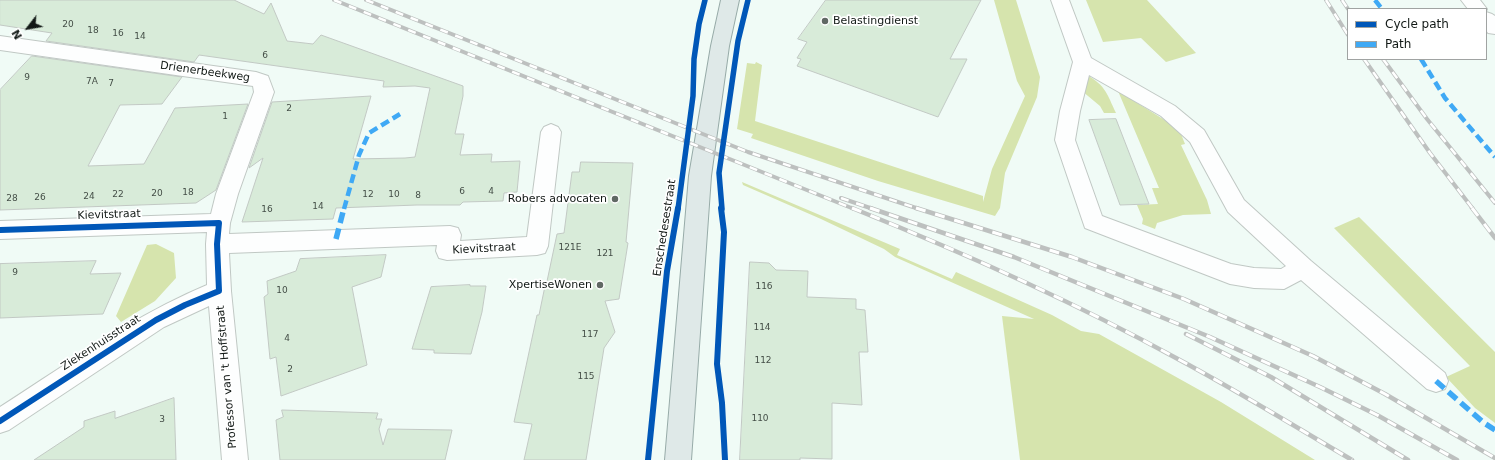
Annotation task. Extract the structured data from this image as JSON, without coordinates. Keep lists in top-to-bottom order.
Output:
{
  "streets": {
    "street": [
      "Drienerbeekweg",
      "Kievitstraat",
      "Ziekenhuisstraat",
      "Professor van 't Hoffstraat"
    ],
    "cycle path": ["Enschedesestraat"]
  },
  "crossings": [
    ["Drienerbeekweg", "Kievitstraat"],
    ["Drienerbeekweg", "Professor van 't Hoffstraat"],
    ["Kievitstraat", "Professor van 't Hoffstraat"],
    ["Ziekenhuisstraat", "Professor van 't Hoffstraat"]
  ],
  "places": ["Belastingdienst", "Robers advocaten", "XpertiseWonen"],
  "house_numbers": [
    "20",
    "18",
    "16",
    "14",
    "6",
    "9",
    "7A",
    "7",
    "2",
    "1",
    "6",
    "4",
    "18",
    "20",
    "22",
    "12",
    "10",
    "8",
    "24",
    "26",
    "28",
    "14",
    "16",
    "121E",
    "121",
    "9",
    "116",
    "10",
    "114",
    "117",
    "4",
    "112",
    "2",
    "115",
    "110",
    "3"
  ],
  "legend": ["Cycle path", "Path"],
  "north": "bottom left"
}
